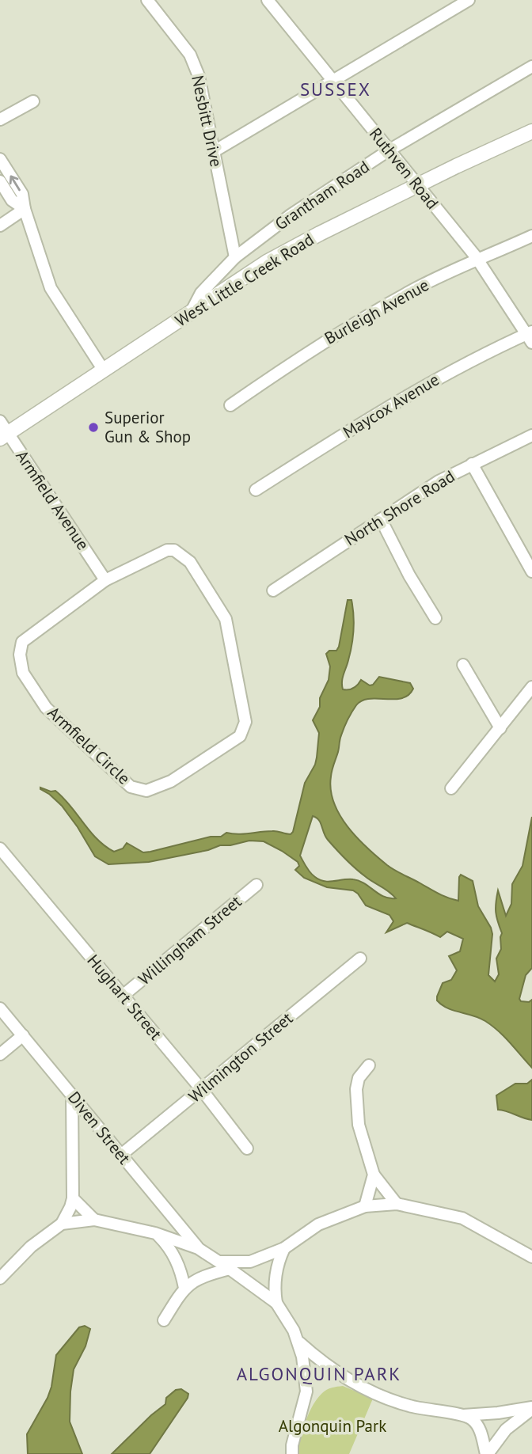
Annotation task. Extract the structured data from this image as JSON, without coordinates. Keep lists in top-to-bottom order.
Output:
{
  "streets": {
    "main road": ["West Little Creek Road"],
    "street": [
      "Nesbitt Drive",
      "Ruthven Road",
      "Grantham Road",
      "Burleigh Avenue",
      "Maycox Avenue",
      "Armfield Avenue",
      "North Shore Road",
      "Armfield Circle",
      "Willingham Street",
      "Hughart Street",
      "Wilmington Street",
      "Diven Street"
    ]
  },
  "crossings": [
    ["Nesbitt Drive", "Grantham Road"],
    ["Ruthven Road", "Grantham Road"],
    ["Ruthven Road", "West Little Creek Road"],
    ["Ruthven Road", "Burleigh Avenue"],
    ["Ruthven Road", "Maycox Avenue"],
    ["Grantham Road", "West Little Creek Road"],
    ["West Little Creek Road", "Armfield Avenue"],
    ["Armfield Avenue", "Armfield Circle"],
    ["Willingham Street", "Hughart Street"],
    ["Hughart Street", "Wilmington Street"],
    ["Wilmington Street", "Diven Street"]
  ],
  "districts": ["SUSSEX", "ALGONQUIN PARK"],
  "parks": ["Algonquin Park"],
  "places": ["Superior Gun & Shop"]
}
